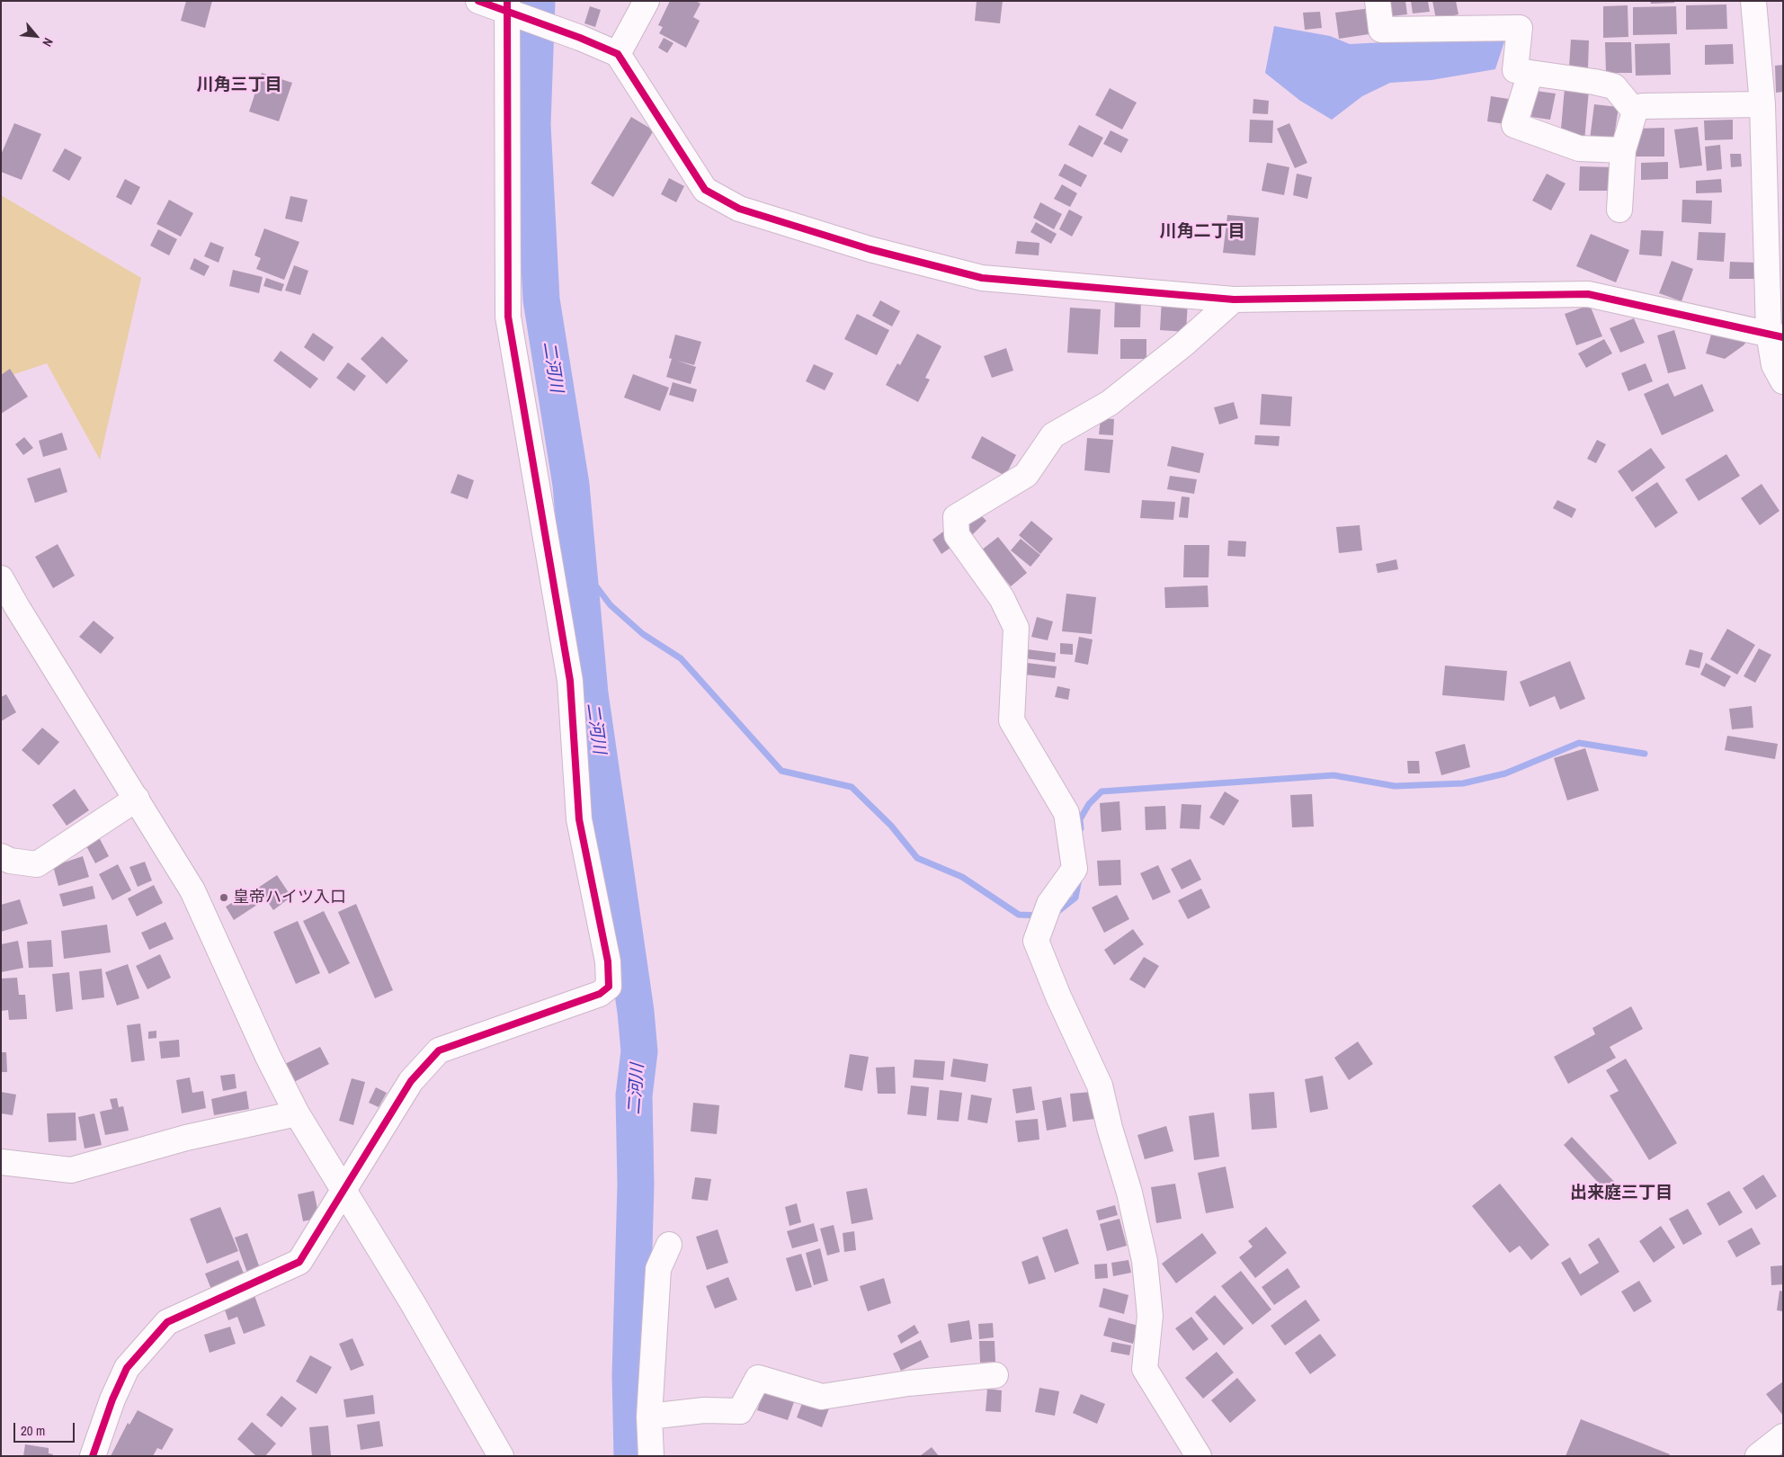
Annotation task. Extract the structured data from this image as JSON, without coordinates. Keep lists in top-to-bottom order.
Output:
{
  "districts": ["川角三丁目", "川角二丁目", "出来庭三丁目"],
  "water": ["二河川"],
  "places": ["皇帝ハイツ入口"],
  "scale_bar": "20 m",
  "north": "bottom right"
}
